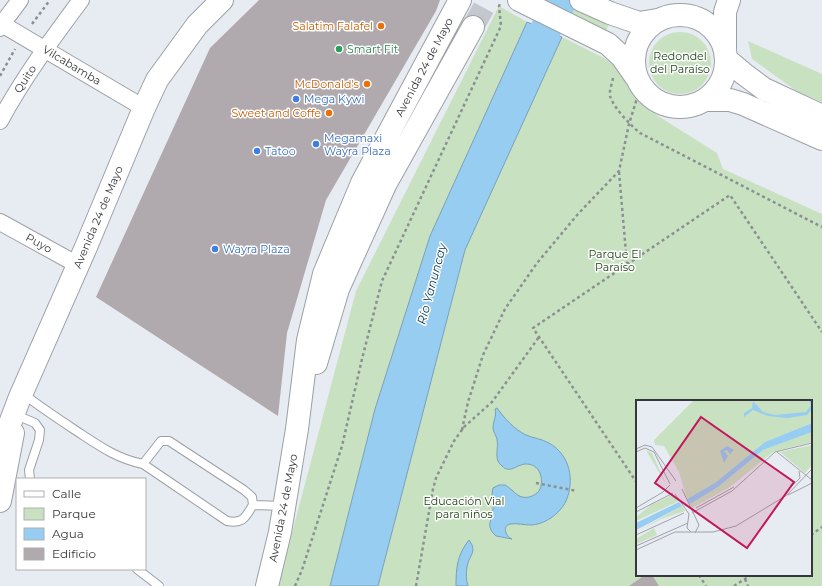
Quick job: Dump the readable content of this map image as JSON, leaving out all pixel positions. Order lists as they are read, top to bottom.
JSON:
{
  "streets": {
    "main road": ["Avenida 24 de Mayo"],
    "street": ["Vilcabamba", "Quito", "Puyo"]
  },
  "crossings": [
    ["Vilcabamba", "Avenida 24 de Mayo"],
    ["Vilcabamba", "Quito"],
    ["Avenida 24 de Mayo", "Puyo"]
  ],
  "water": ["Río Yanuncay"],
  "parks": ["Redondel del Paraíso", "Parque El Paraíso", "Educación Vial para niños"],
  "places": [
    "Salatim Falafel",
    "Smart Fit",
    "McDonald's",
    "Mega Kywi",
    "Sweet and Coffe",
    "Megamaxi Wayra Plaza",
    "Tatoo",
    "Wayra Plaza"
  ],
  "legend": [
    "Calle",
    "Parque",
    "Agua",
    "Edificio"
  ]
}
